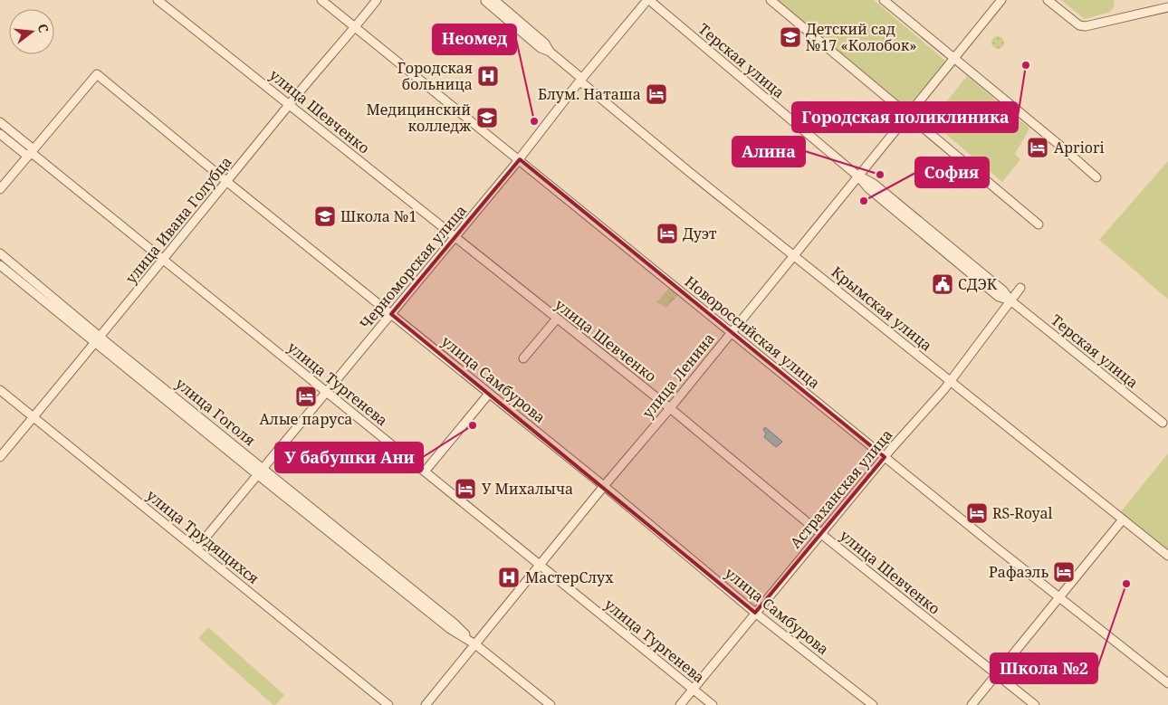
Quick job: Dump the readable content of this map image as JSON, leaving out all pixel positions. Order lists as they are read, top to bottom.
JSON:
{
  "streets": {
    "street": [
      "Терская улица",
      "улица Шевченко",
      "улица Ивана Голубца",
      "Черноморская улица",
      "Крымская улица",
      "Новороссийская улица",
      "улица Ленина",
      "улица Самбурова",
      "улица Тургенева",
      "улица Гоголя",
      "Астраханская улица",
      "улица Трудящихся"
    ]
  },
  "crossings": [
    ["Терская улица", "Черноморская улица"],
    ["Терская улица", "улица Ленина"],
    ["Терская улица", "Астраханская улица"],
    ["улица Шевченко", "улица Ивана Голубца"],
    ["улица Шевченко", "Черноморская улица"],
    ["улица Шевченко", "улица Ленина"],
    ["улица Шевченко", "Астраханская улица"],
    ["улица Ивана Голубца", "Новороссийская улица"],
    ["улица Ивана Голубца", "улица Самбурова"],
    ["улица Ивана Голубца", "улица Тургенева"],
    ["улица Ивана Голубца", "улица Гоголя"],
    ["улица Ивана Голубца", "улица Трудящихся"],
    ["Черноморская улица", "Крымская улица"],
    ["Черноморская улица", "Новороссийская улица"],
    ["Черноморская улица", "улица Самбурова"],
    ["Черноморская улица", "улица Тургенева"],
    ["Черноморская улица", "улица Гоголя"],
    ["Черноморская улица", "улица Трудящихся"],
    ["Крымская улица", "улица Ленина"],
    ["Крымская улица", "Астраханская улица"],
    ["Новороссийская улица", "улица Ленина"],
    ["Новороссийская улица", "Астраханская улица"],
    ["улица Ленина", "улица Самбурова"],
    ["улица Ленина", "улица Тургенева"],
    ["улица Ленина", "улица Гоголя"],
    ["улица Самбурова", "улица Тургенева"],
    ["улица Самбурова", "Астраханская улица"],
    ["улица Тургенева", "Астраханская улица"]
  ],
  "places": {
    "school or university": ["Детский сад №17 «Колобок»", "Медицинский колледж", "Школа №1"],
    "other": [
      "Городская поликлиника",
      "Неомед",
      "Алина",
      "София",
      "У бабушки Ани",
      "Школа №2"
    ],
    "hospital": ["Городская больница", "МастерСлух"],
    "hotel": [
      "Блум. Наташа",
      "Apriori",
      "Дуэт",
      "Алые паруса",
      "У Михалыча",
      "RS-Royal",
      "Рафаэль"
    ],
    "public building": ["СДЭК"]
  },
  "north": "right"
}
